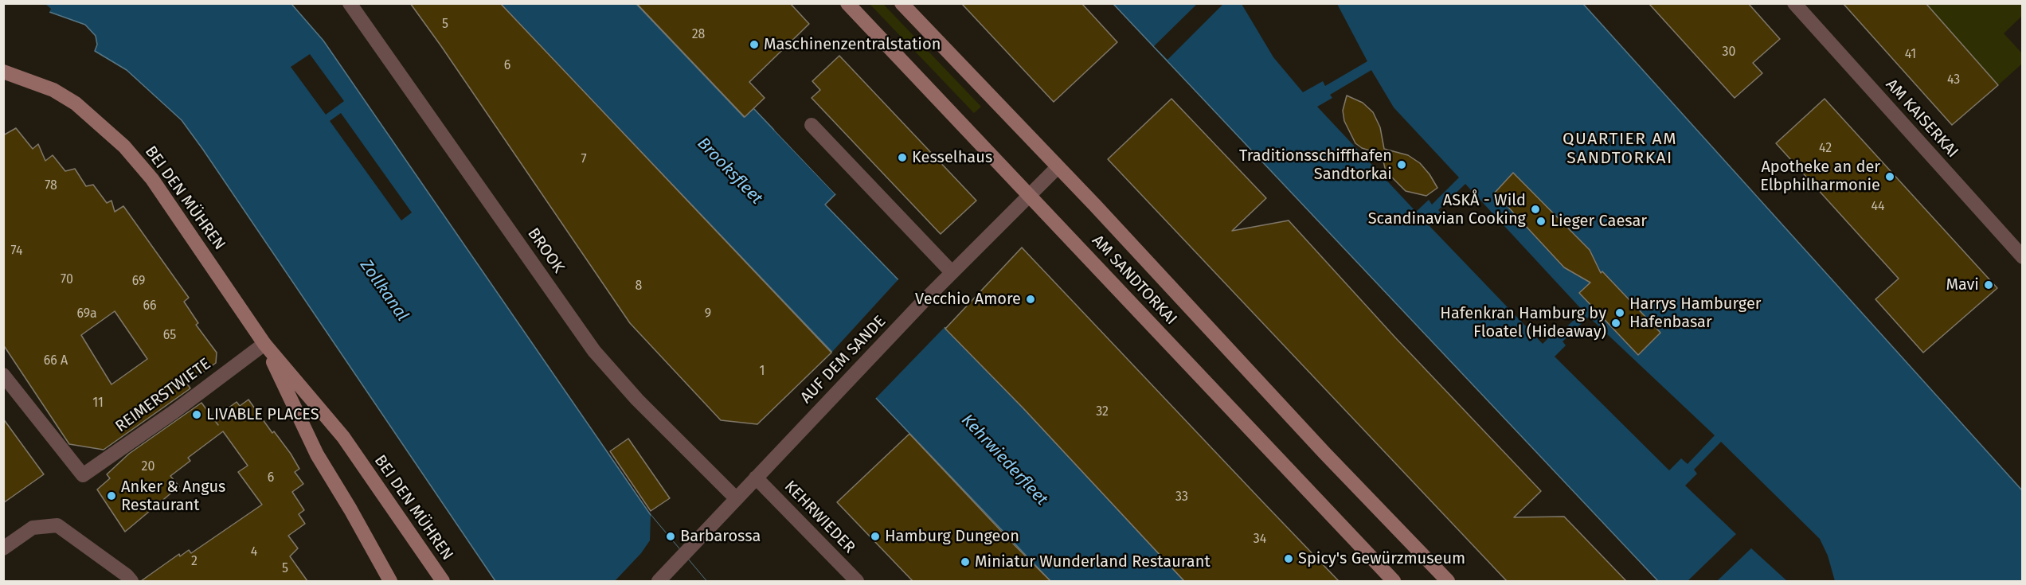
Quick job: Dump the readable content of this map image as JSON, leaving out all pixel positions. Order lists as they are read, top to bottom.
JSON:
{
  "streets": {
    "main road": ["BEI DEN MÜHREN", "AM SANDTORKAI"],
    "street": [
      "AM KAISERKAI",
      "BROOK",
      "AUF DEM SANDE",
      "REIMERSTWIETE",
      "KEHRWIEDER"
    ]
  },
  "crossings": [
    ["BEI DEN MÜHREN", "REIMERSTWIETE"],
    ["BROOK", "AUF DEM SANDE"],
    ["AM SANDTORKAI", "AUF DEM SANDE"],
    ["AUF DEM SANDE", "KEHRWIEDER"]
  ],
  "districts": ["QUARTIER AM SANDTORKAI"],
  "water": ["Brooksfleet", "Zollkanal", "Kehrwiederfleet"],
  "places": [
    "Maschinenzentralstation",
    "Kesselhaus",
    "Traditionsschiffhafen Sandtorkai",
    "Apotheke an der Elbphilharmonie",
    "ASKÅ - Wild Scandinavian Cooking",
    "Lieger Caesar",
    "Mavi",
    "Vecchio Amore",
    "Harrys Hamburger Hafenbasar",
    "Hafenkran Hamburg by Floatel (Hideaway)",
    "LIVABLE PLACES",
    "Anker & Angus Restaurant",
    "Barbarossa",
    "Hamburg Dungeon",
    "Spicy's Gewürzmuseum",
    "Miniatur Wunderland Restaurant"
  ],
  "house_numbers": [
    "5",
    "28",
    "30",
    "41",
    "6",
    "43",
    "42",
    "7",
    "78",
    "44",
    "74",
    "70",
    "69",
    "8",
    "66",
    "69a",
    "9",
    "65",
    "66 A",
    "1",
    "11",
    "32",
    "20",
    "6",
    "33",
    "34",
    "4",
    "2",
    "5"
  ]
}
